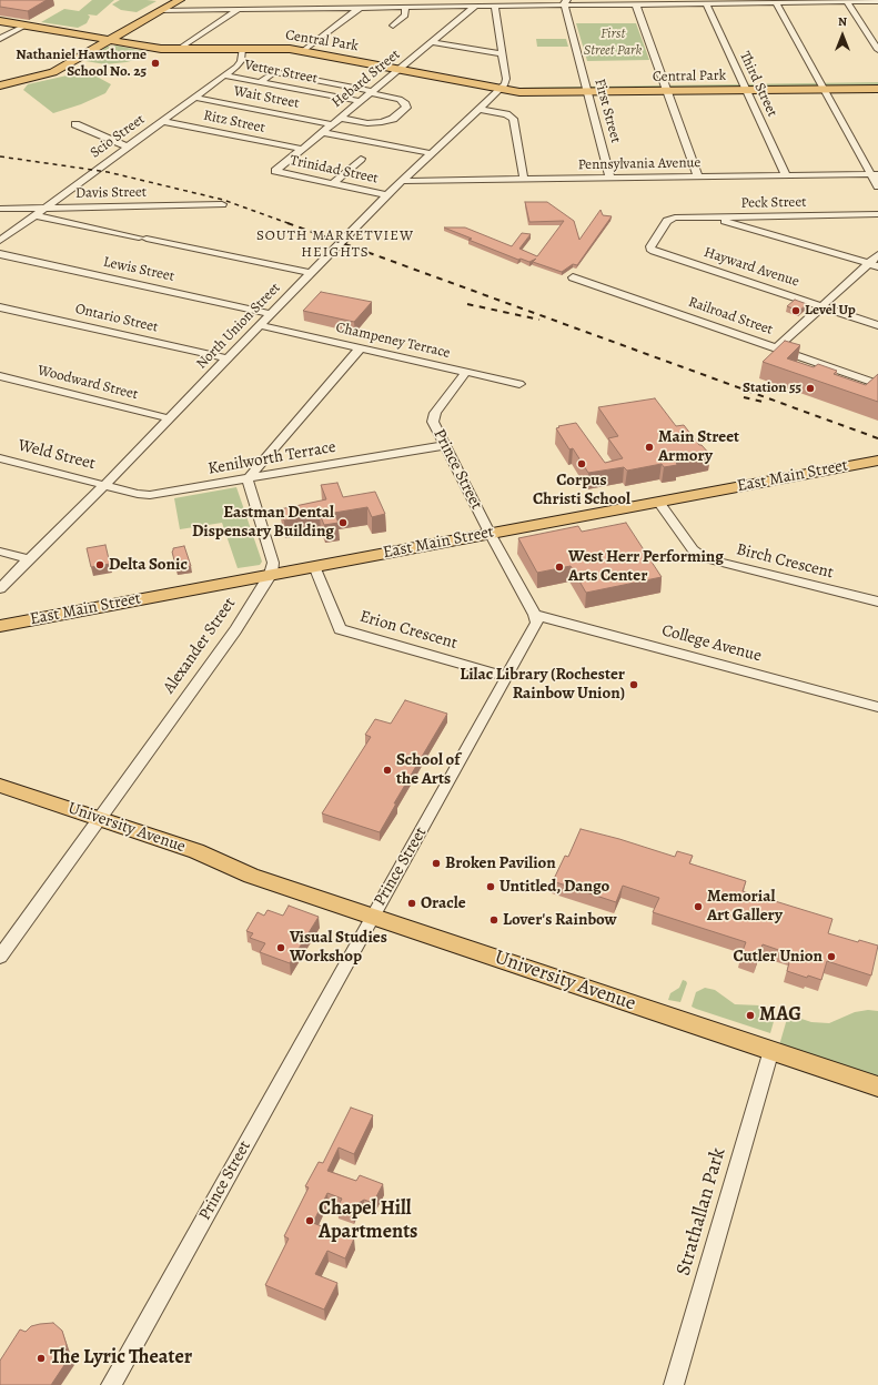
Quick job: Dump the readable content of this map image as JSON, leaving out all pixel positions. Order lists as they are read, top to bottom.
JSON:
{
  "streets": {
    "main road": ["Central Park", "East Main Street", "University Avenue"],
    "street": [
      "Vetter Street",
      "Hebard Street",
      "Third Street",
      "Wait Street",
      "First Street",
      "Ritz Street",
      "Scio Street",
      "Pennsylvania Avenue",
      "Trinidad Street",
      "Davis Street",
      "Peck Street",
      "Hayward Avenue",
      "Lewis Street",
      "Railroad Street",
      "Ontario Street",
      "North Union Street",
      "Champeney Terrace",
      "Woodward Street",
      "Weld Street",
      "Kenilworth Terrace",
      "Prince Street",
      "Birch Crescent",
      "Erion Crescent",
      "College Avenue",
      "Alexander Street",
      "Strathallan Park"
    ]
  },
  "crossings": [
    ["Central Park", "Hebard Street"],
    ["Central Park", "Third Street"],
    ["Central Park", "First Street"],
    ["Central Park", "Scio Street"],
    ["Central Park", "North Union Street"],
    ["Vetter Street", "Hebard Street"],
    ["Vetter Street", "Scio Street"],
    ["Hebard Street", "Wait Street"],
    ["Hebard Street", "Ritz Street"],
    ["Hebard Street", "Trinidad Street"],
    ["Third Street", "Pennsylvania Avenue"],
    ["Wait Street", "Scio Street"],
    ["First Street", "Pennsylvania Avenue"],
    ["Ritz Street", "Scio Street"],
    ["Scio Street", "Davis Street"],
    ["Pennsylvania Avenue", "North Union Street"],
    ["Trinidad Street", "North Union Street"],
    ["Peck Street", "Hayward Avenue"],
    ["Lewis Street", "North Union Street"],
    ["Ontario Street", "North Union Street"],
    ["North Union Street", "Champeney Terrace"],
    ["North Union Street", "Woodward Street"],
    ["North Union Street", "Weld Street"],
    ["North Union Street", "Kenilworth Terrace"],
    ["Champeney Terrace", "Prince Street"],
    ["Weld Street", "Kenilworth Terrace"],
    ["Kenilworth Terrace", "Prince Street"],
    ["Prince Street", "East Main Street"],
    ["Prince Street", "Erion Crescent"],
    ["Prince Street", "College Avenue"],
    ["Prince Street", "University Avenue"],
    ["East Main Street", "Birch Crescent"],
    ["East Main Street", "Erion Crescent"],
    ["East Main Street", "Alexander Street"],
    ["Alexander Street", "University Avenue"],
    ["University Avenue", "Strathallan Park"]
  ],
  "districts": ["SOUTH MARKETVIEW HEIGHTS"],
  "parks": ["First Street Park"],
  "places": [
    "Nathaniel Hawthorne School No. 25",
    "Level Up",
    "Station 55",
    "Main Street Armory",
    "Corpus Christi School",
    "Eastman Dental Dispensary Building",
    "Delta Sonic",
    "West Herr Performing Arts Center",
    "Lilac Library (Rochester Rainbow Union)",
    "School of the Arts",
    "Broken Pavilion",
    "Untitled, Dango",
    "Oracle",
    "Memorial Art Gallery",
    "Lover's Rainbow",
    "Visual Studies Workshop",
    "Cutler Union",
    "MAG",
    "Chapel Hill Apartments",
    "The Lyric Theater"
  ],
  "north": "top"
}
